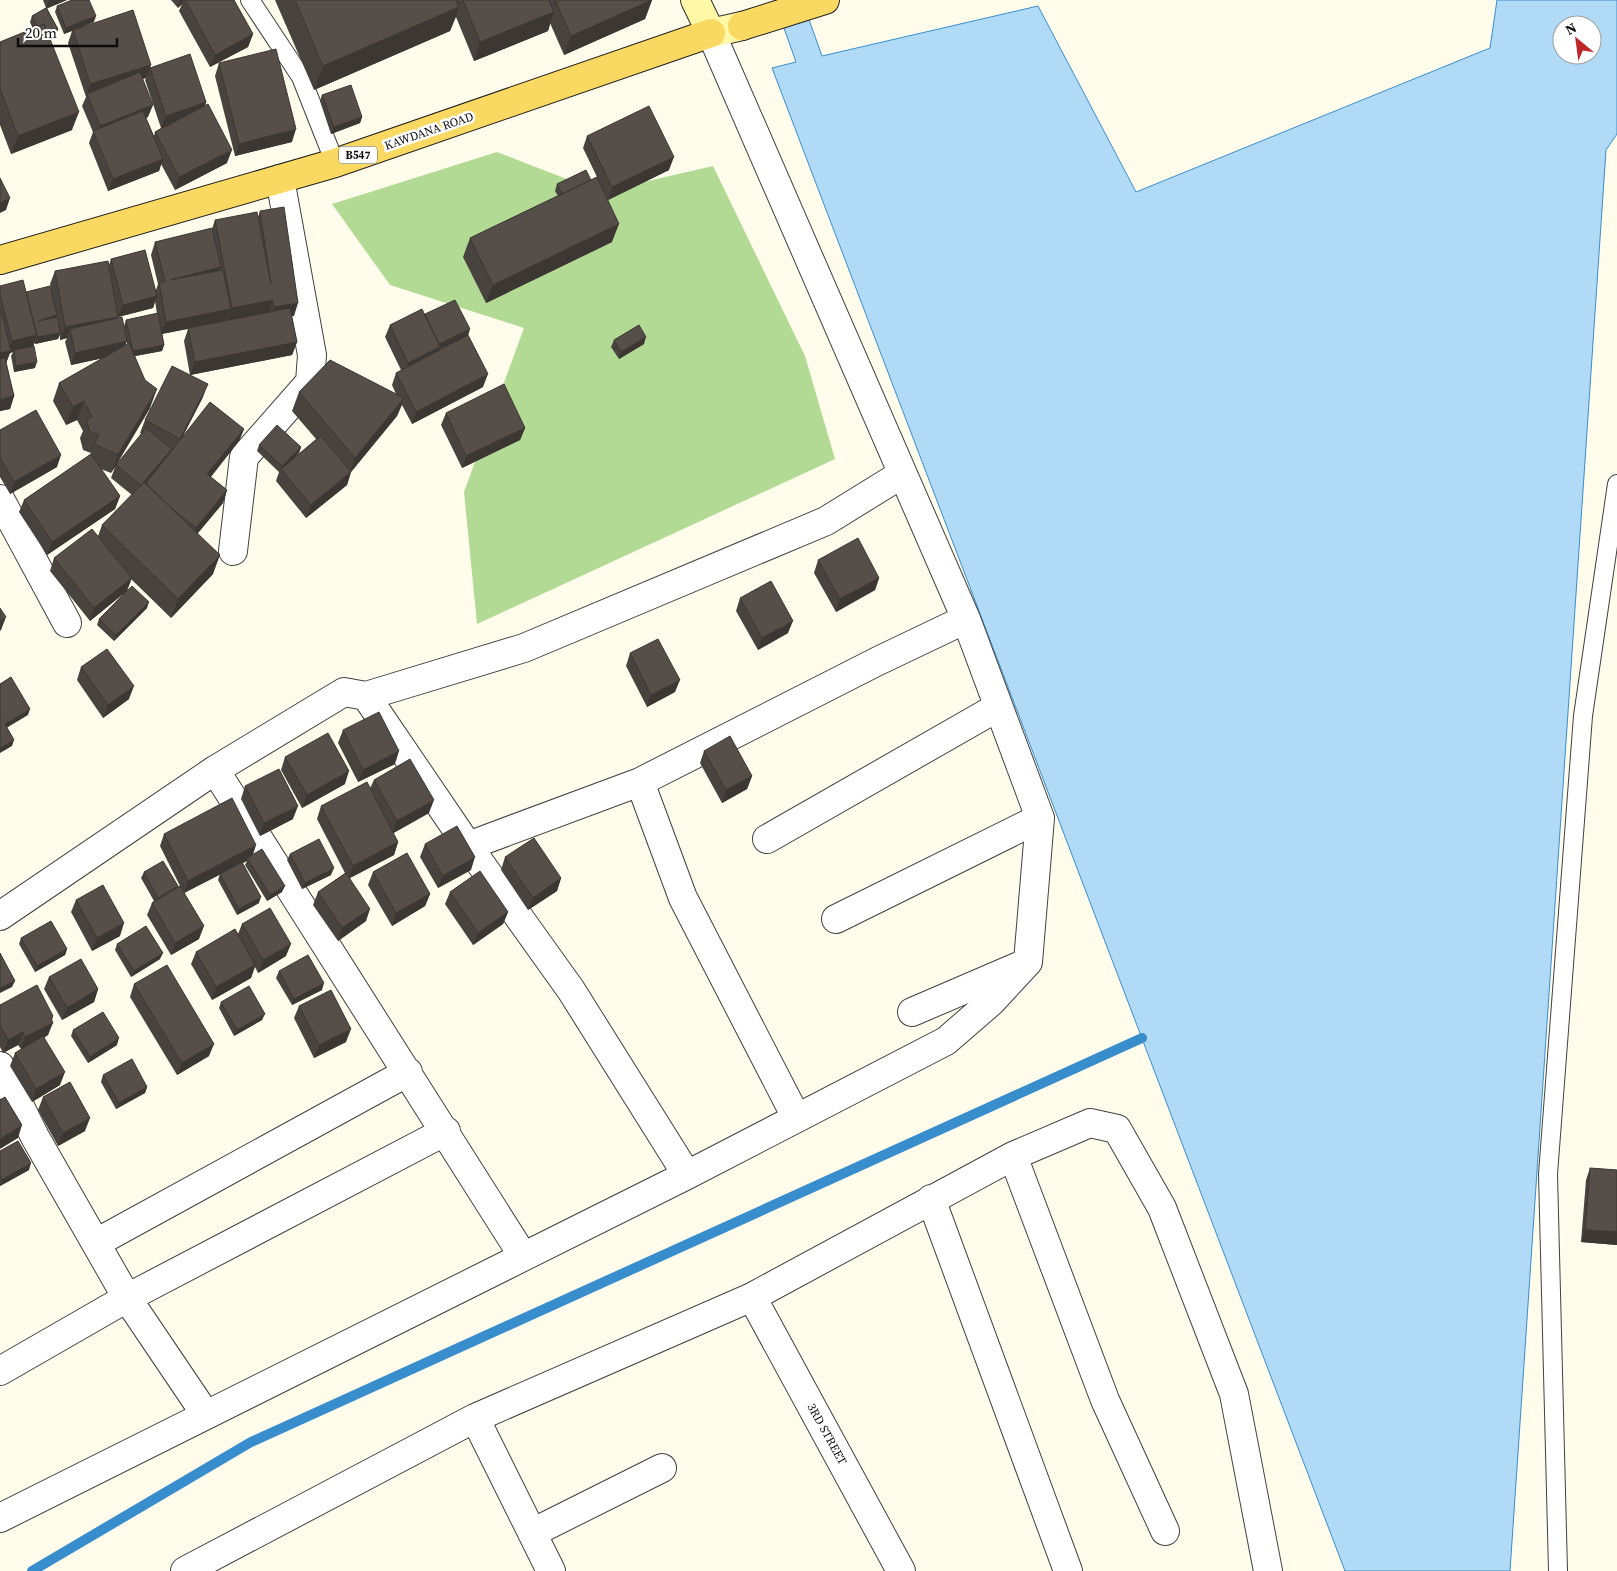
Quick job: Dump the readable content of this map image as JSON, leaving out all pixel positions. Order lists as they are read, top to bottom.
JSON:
{
  "streets": {
    "main road": ["KAWDANA ROAD", "B547"],
    "street": ["3RD STREET"]
  },
  "scale_bar": "20 m",
  "north": "top left"
}
